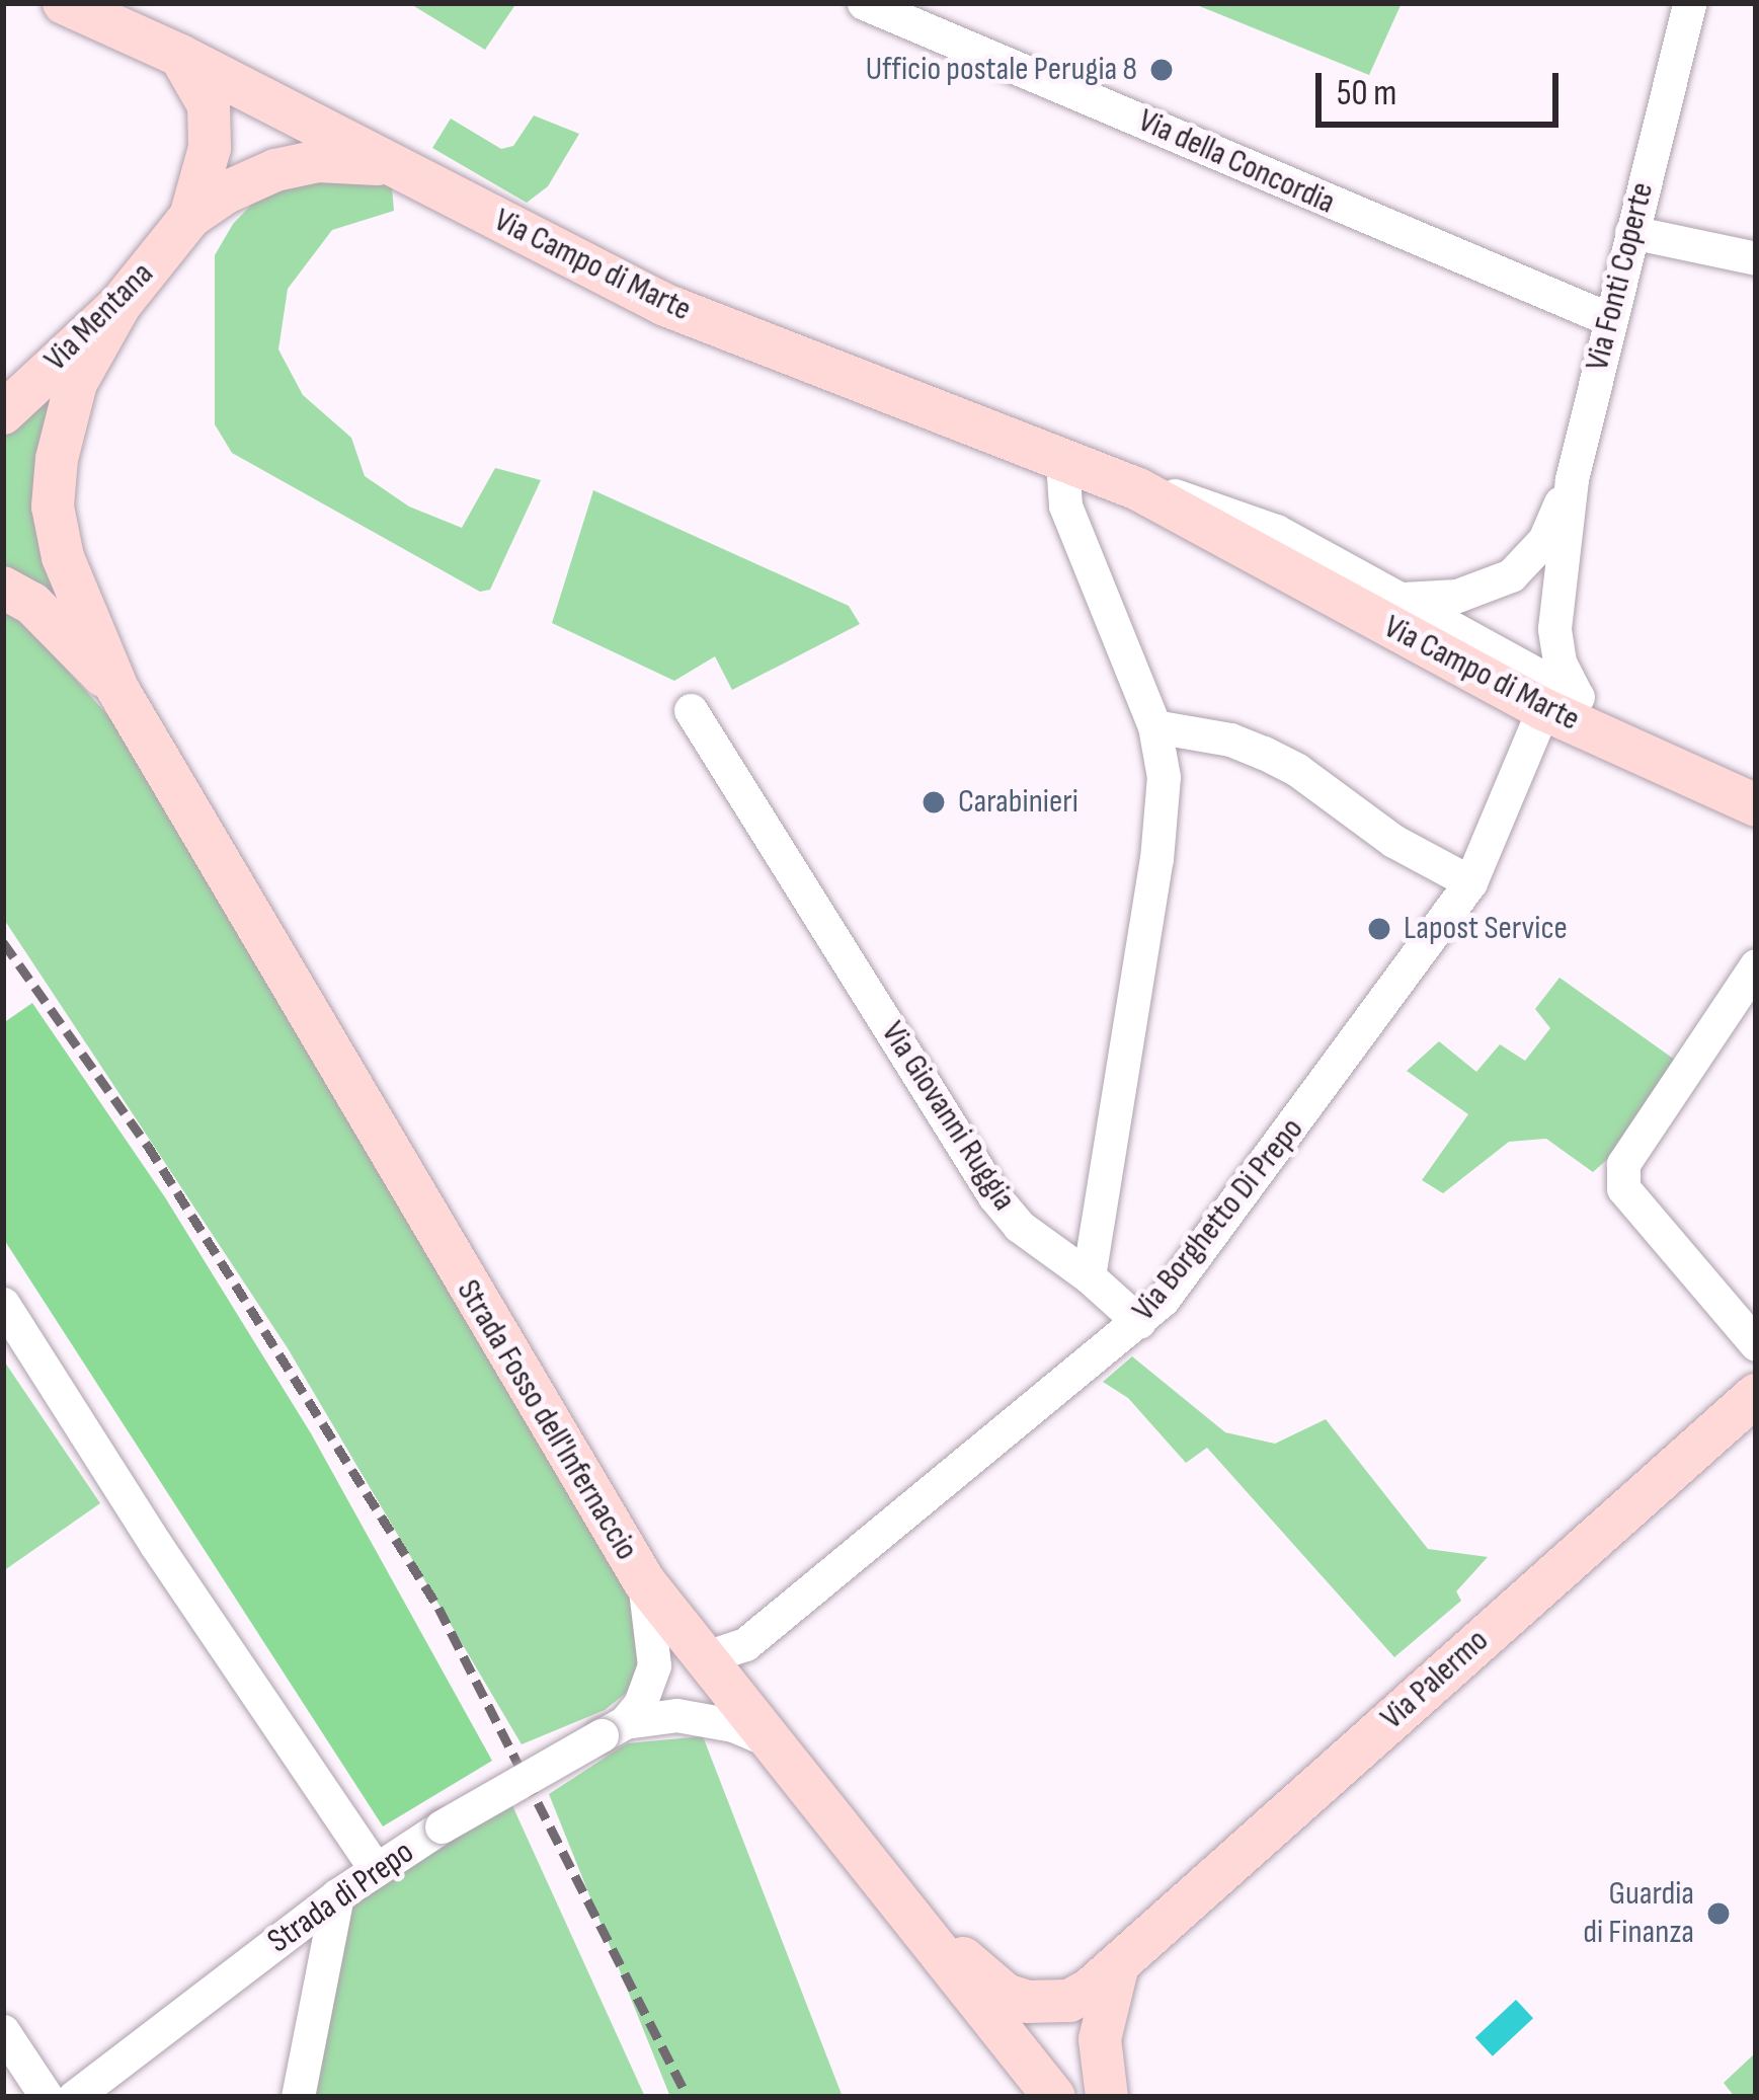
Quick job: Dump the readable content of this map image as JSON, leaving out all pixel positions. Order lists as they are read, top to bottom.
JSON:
{
  "streets": {
    "main road": [
      "Via Campo di Marte",
      "Via Mentana",
      "Strada Fosso dell'Infernaccio",
      "Via Palermo"
    ],
    "street": [
      "Via della Concordia",
      "Via Fonti Coperte",
      "Via Giovanni Ruggia",
      "Via Borghetto Di Prepo",
      "Strada di Prepo"
    ]
  },
  "crossings": [
    ["Via della Concordia", "Via Fonti Coperte"],
    ["Via Campo di Marte", "Via Fonti Coperte"],
    ["Via Campo di Marte", "Via Mentana"],
    ["Via Campo di Marte", "Via Borghetto Di Prepo"],
    ["Via Fonti Coperte", "Via Borghetto Di Prepo"],
    ["Via Giovanni Ruggia", "Via Borghetto Di Prepo"],
    ["Via Borghetto Di Prepo", "Strada Fosso dell'Infernaccio"],
    ["Strada Fosso dell'Infernaccio", "Via Palermo"],
    ["Strada Fosso dell'Infernaccio", "Strada di Prepo"]
  ],
  "places": [
    "Ufficio postale Perugia 8",
    "Carabinieri",
    "Lapost Service",
    "Guardia di Finanza"
  ],
  "scale_bar": "50 m"
}
